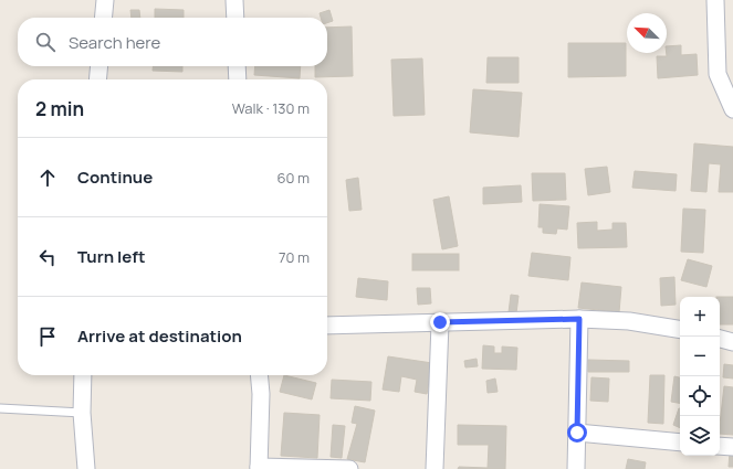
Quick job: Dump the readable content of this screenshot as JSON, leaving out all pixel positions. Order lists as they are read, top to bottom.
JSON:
{
  "north": "top left",
  "page": {
    "search": "Search here",
    "heading": ["2 min", "Walk · 130 m"],
    "list": [
      ["Continue", "60 m"],
      ["Turn left", "70 m"],
      "Arrive at destination"
    ],
    "map_buttons": ["+", "−"]
  }
}
